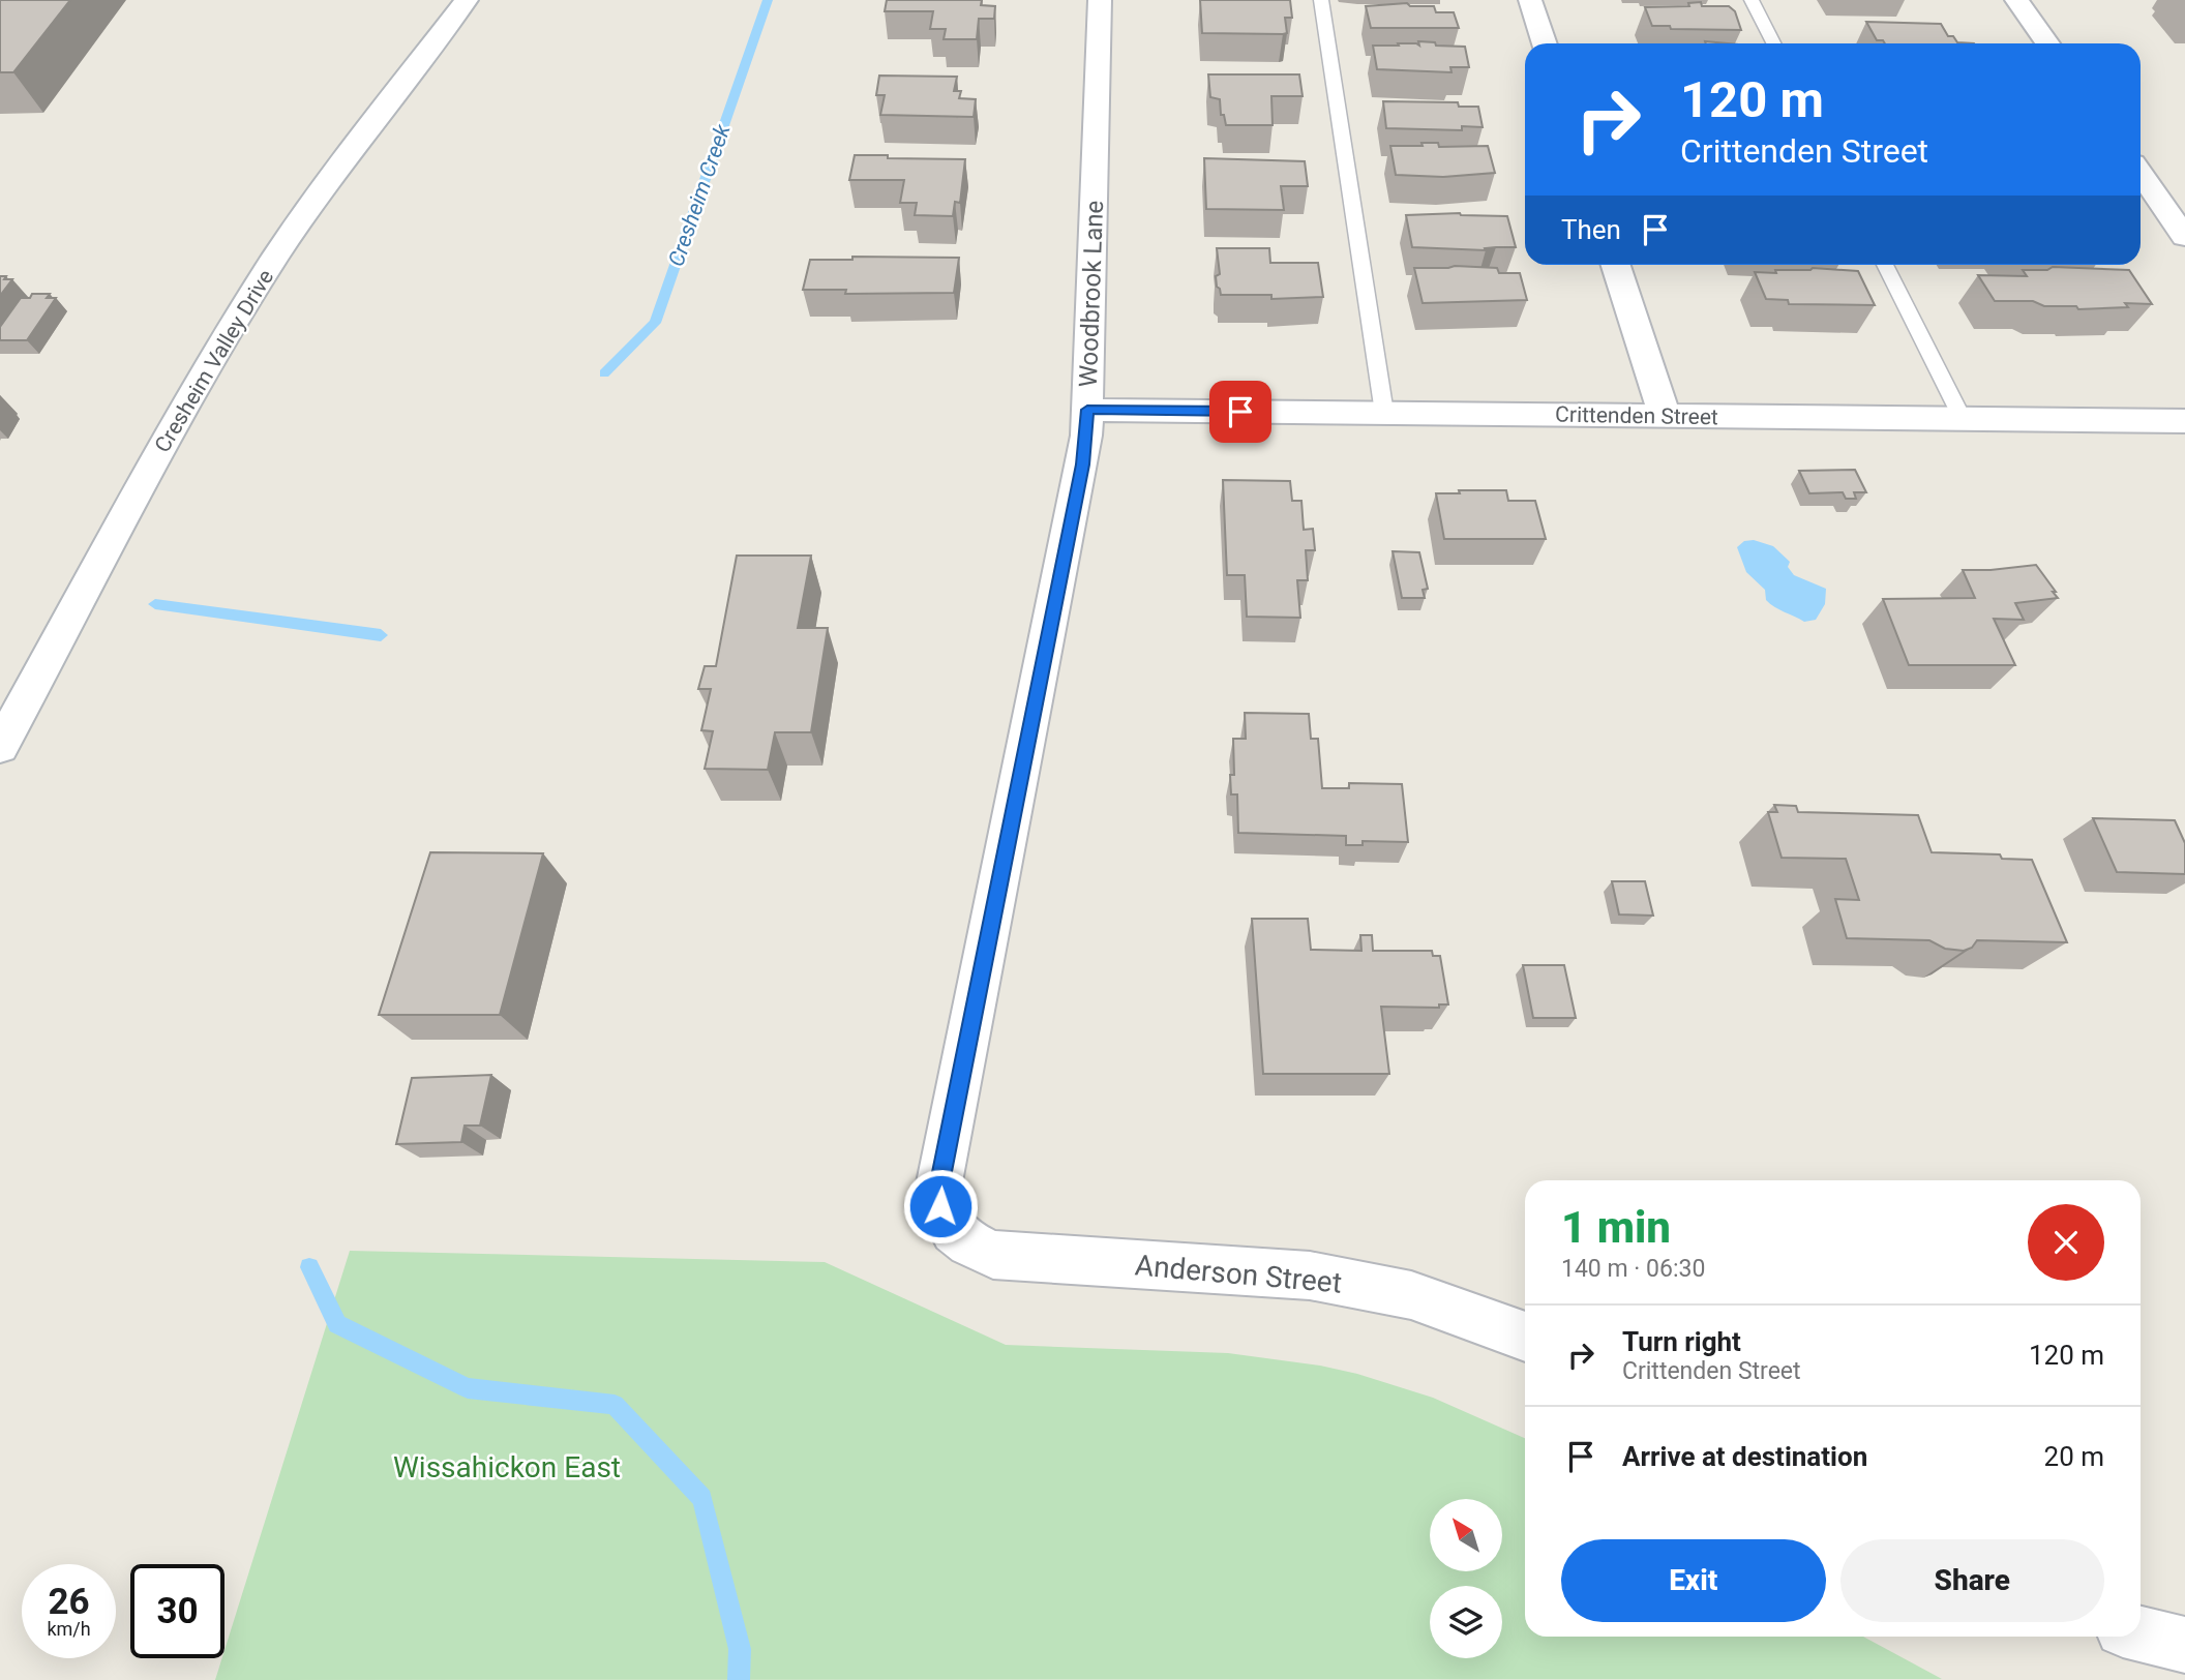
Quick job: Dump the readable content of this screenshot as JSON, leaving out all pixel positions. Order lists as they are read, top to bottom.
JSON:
{
  "streets": {
    "street": [
      "Woodbrook Lane",
      "Cresheim Valley Drive",
      "Crittenden Street",
      "Anderson Street"
    ]
  },
  "crossings": [
    ["Woodbrook Lane", "Crittenden Street"],
    ["Woodbrook Lane", "Anderson Street"]
  ],
  "water": ["Cresheim Creek"],
  "parks": ["Wissahickon East"],
  "north": "top left",
  "page": {
    "turn": ["120 m", "Crittenden Street"],
    "then": "Then",
    "heading": ["1 min", "140 m · 06:30"],
    "list": [
      {
        "name": "Turn right",
        "note": "Crittenden Street",
        "value": "120 m"
      },
      {
        "name": "Arrive at destination",
        "value": "20 m"
      }
    ],
    "buttons": ["Exit", "Share"],
    "speed": "26 km/h",
    "limit": "30"
  }
}
